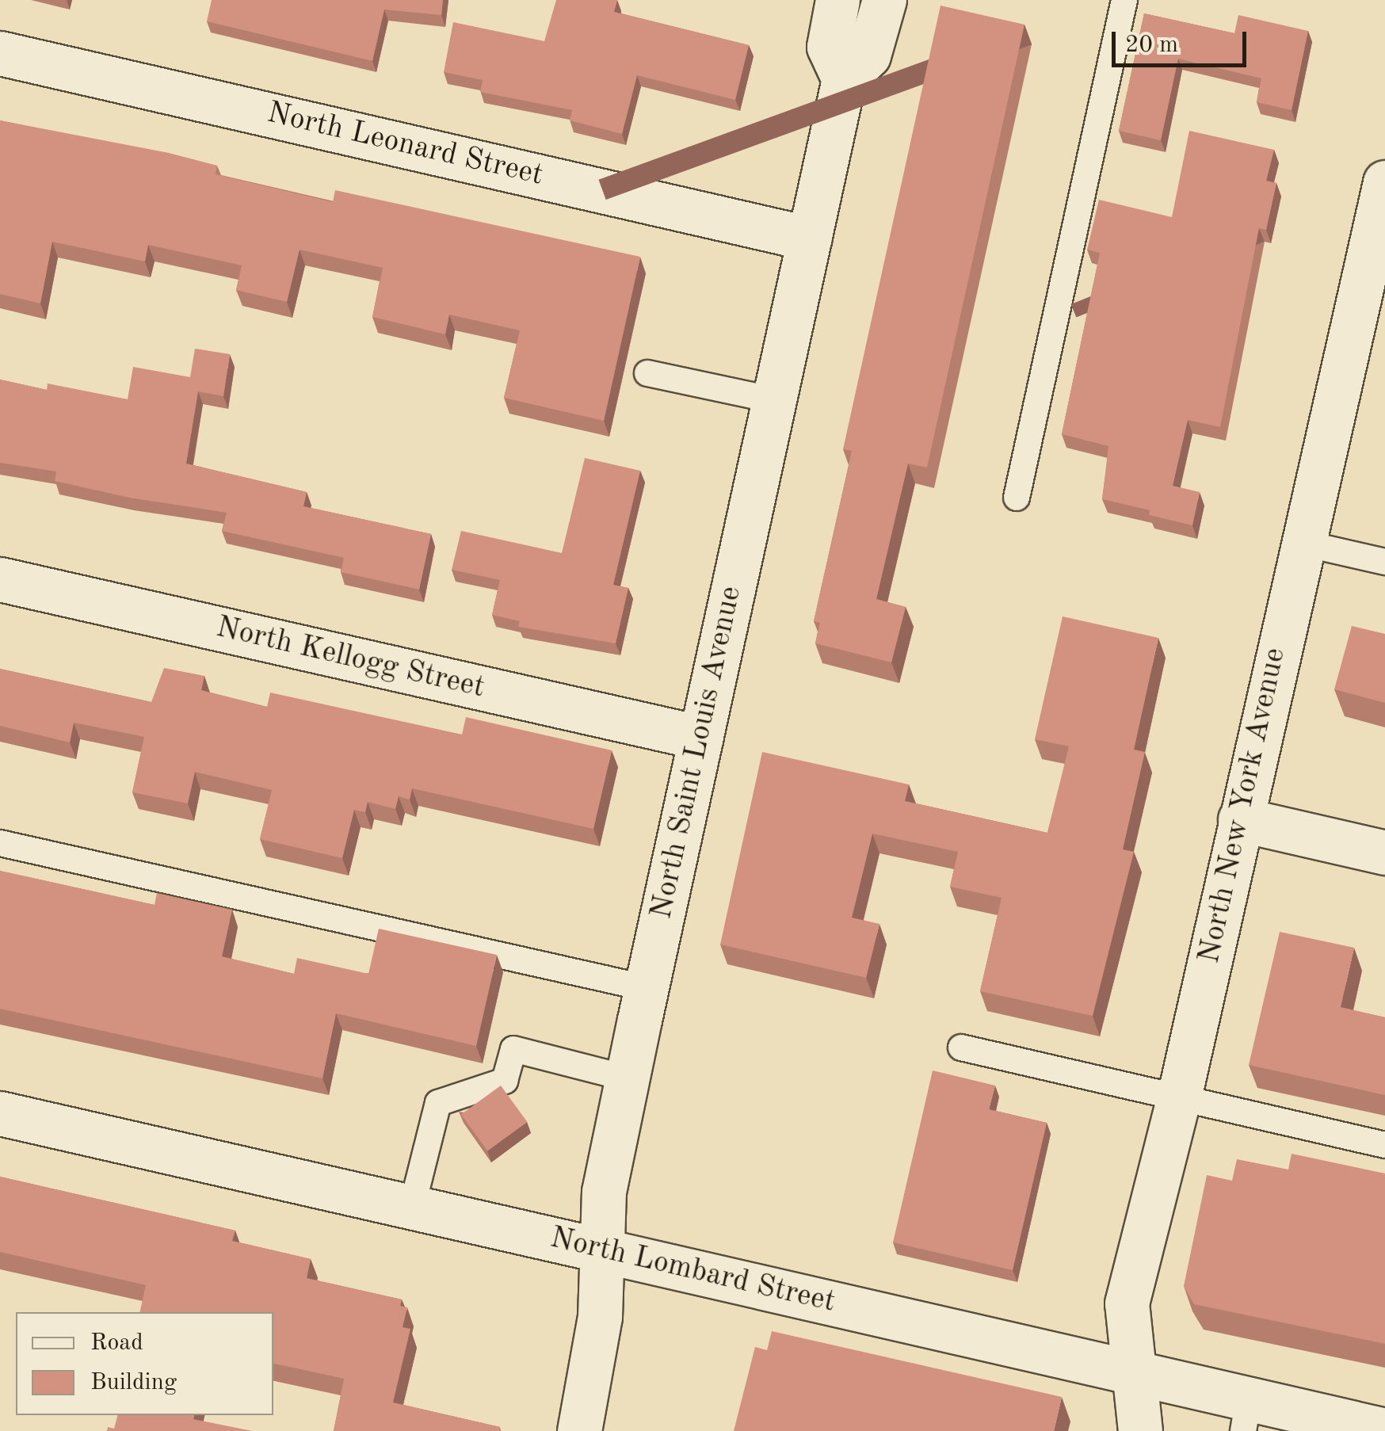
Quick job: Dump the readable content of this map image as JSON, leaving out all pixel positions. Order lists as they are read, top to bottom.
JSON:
{
  "streets": {
    "street": [
      "North Leonard Street",
      "North Kellogg Street",
      "North Saint Louis Avenue",
      "North New York Avenue",
      "North Lombard Street"
    ]
  },
  "crossings": [
    ["North Leonard Street", "North Saint Louis Avenue"],
    ["North Kellogg Street", "North Saint Louis Avenue"],
    ["North Saint Louis Avenue", "North Lombard Street"],
    ["North New York Avenue", "North Lombard Street"]
  ],
  "legend": ["Road", "Building"],
  "scale_bar": "20 m"
}
